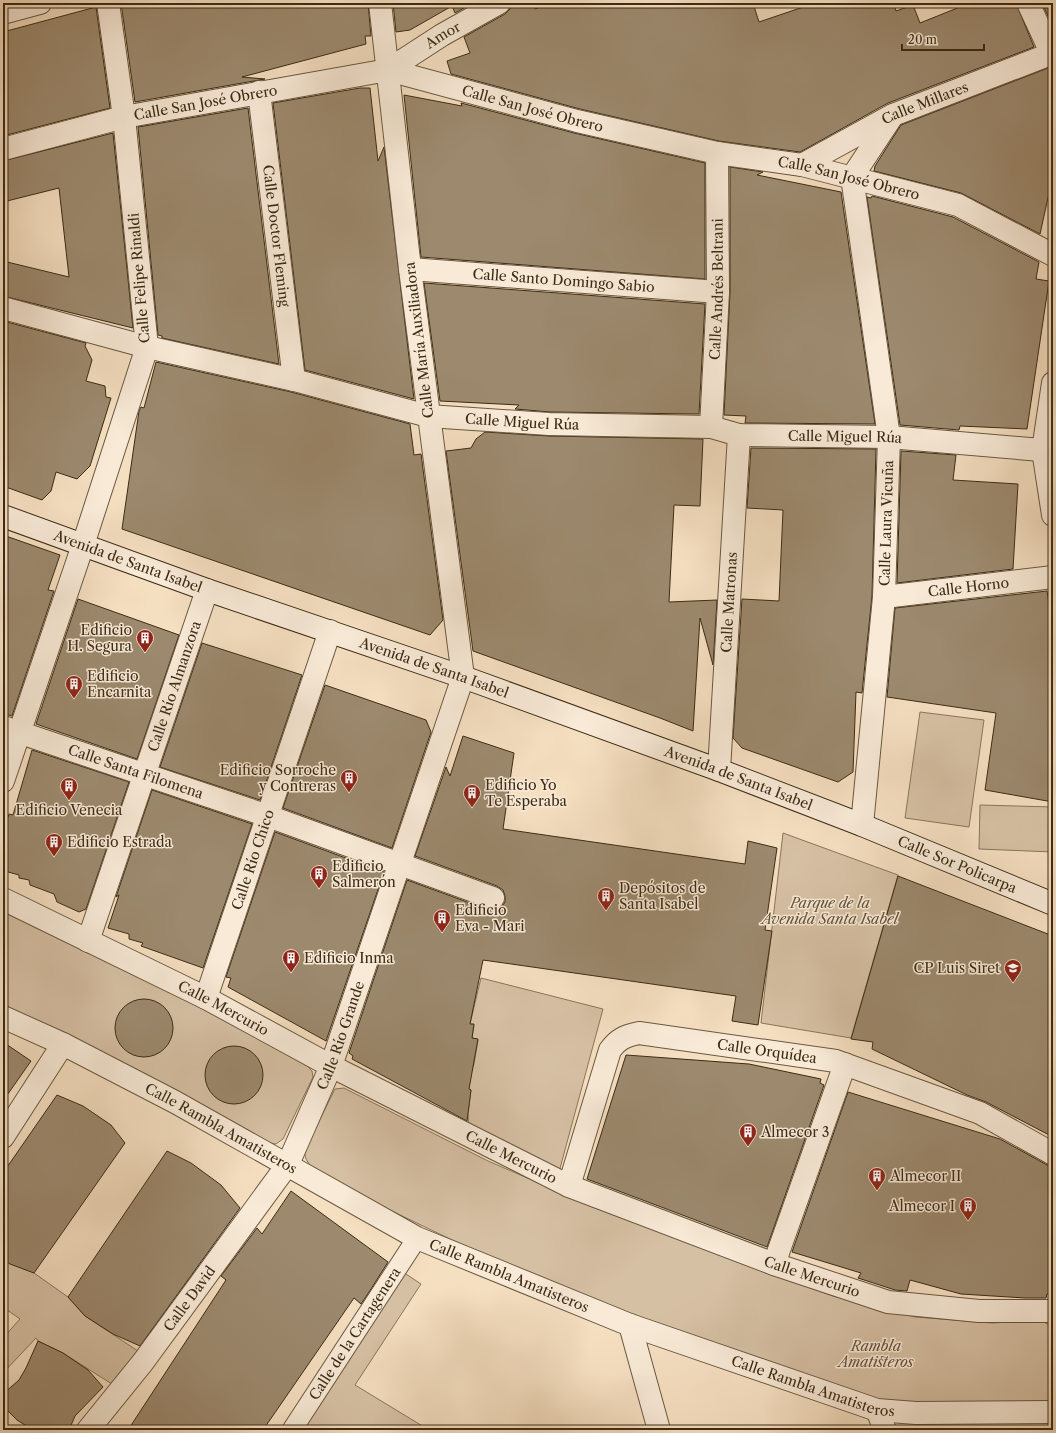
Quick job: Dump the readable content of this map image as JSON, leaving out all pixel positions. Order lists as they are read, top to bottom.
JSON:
{
  "streets": {
    "street": [
      "Amor",
      "Calle San José Obrero",
      "Calle Millares",
      "Calle Doctor Fleming",
      "Calle Felipe Rinaldi",
      "Calle Santo Domingo Sabio",
      "Calle Andrés Beltrani",
      "Calle María Auxiliadora",
      "Calle Miguel Rúa",
      "Calle Laura Vicuña",
      "Avenida de Santa Isabel",
      "Calle Horno",
      "Calle Matronas",
      "Calle Río Almanzora",
      "Calle Santa Filomena",
      "Calle Río Chico",
      "Calle Sor Policarpa",
      "Calle Mercurio",
      "Calle Río Grande",
      "Calle Orquídea",
      "Calle Rambla Amatisteros",
      "Calle David",
      "Calle de la Cartagenera"
    ]
  },
  "crossings": [
    ["Amor", "Calle San José Obrero"],
    ["Amor", "Calle María Auxiliadora"],
    ["Calle San José Obrero", "Calle Millares"],
    ["Calle San José Obrero", "Calle Doctor Fleming"],
    ["Calle San José Obrero", "Calle Felipe Rinaldi"],
    ["Calle San José Obrero", "Calle Andrés Beltrani"],
    ["Calle San José Obrero", "Calle María Auxiliadora"],
    ["Calle San José Obrero", "Calle Laura Vicuña"],
    ["Calle Doctor Fleming", "Calle Miguel Rúa"],
    ["Calle Felipe Rinaldi", "Calle Miguel Rúa"],
    ["Calle Felipe Rinaldi", "Avenida de Santa Isabel"],
    ["Calle Felipe Rinaldi", "Calle Santa Filomena"],
    ["Calle Santo Domingo Sabio", "Calle Andrés Beltrani"],
    ["Calle Santo Domingo Sabio", "Calle María Auxiliadora"],
    ["Calle Andrés Beltrani", "Calle Miguel Rúa"],
    ["Calle María Auxiliadora", "Calle Miguel Rúa"],
    ["Calle María Auxiliadora", "Avenida de Santa Isabel"],
    ["Calle María Auxiliadora", "Calle Río Grande"],
    ["Calle Miguel Rúa", "Calle Laura Vicuña"],
    ["Calle Miguel Rúa", "Calle Matronas"],
    ["Calle Laura Vicuña", "Avenida de Santa Isabel"],
    ["Calle Laura Vicuña", "Calle Horno"],
    ["Calle Laura Vicuña", "Calle Sor Policarpa"],
    ["Avenida de Santa Isabel", "Calle Matronas"],
    ["Avenida de Santa Isabel", "Calle Río Almanzora"],
    ["Avenida de Santa Isabel", "Calle Río Chico"],
    ["Avenida de Santa Isabel", "Calle Sor Policarpa"],
    ["Avenida de Santa Isabel", "Calle Río Grande"],
    ["Calle Río Almanzora", "Calle Santa Filomena"],
    ["Calle Río Almanzora", "Calle Mercurio"],
    ["Calle Santa Filomena", "Calle Río Chico"],
    ["Calle Santa Filomena", "Calle Río Grande"],
    ["Calle Río Chico", "Calle Mercurio"],
    ["Calle Mercurio", "Calle Río Grande"],
    ["Calle Mercurio", "Calle Orquídea"],
    ["Calle Río Grande", "Calle Rambla Amatisteros"],
    ["Calle Río Grande", "Calle David"],
    ["Calle Rambla Amatisteros", "Calle David"],
    ["Calle Rambla Amatisteros", "Calle de la Cartagenera"]
  ],
  "parks": ["Parque de la Avenida Santa Isabel", "Rambla Amatisteros"],
  "places": {
    "building": [
      "Edificio H. Segura",
      "Edificio Encarnita",
      "Edificio Sorroche y Contreras",
      "Edificio Venecia",
      "Edificio Yo Te Esperaba",
      "Edificio Estrada",
      "Edificio Salmerón",
      "Depósitos de Santa Isabel",
      "Edificio Eva - Mari",
      "Edificio Inma",
      "Almecor 3",
      "Almecor II",
      "Almecor I"
    ],
    "school or university": ["CP Luis Siret"]
  },
  "scale_bar": "20 m"
}
